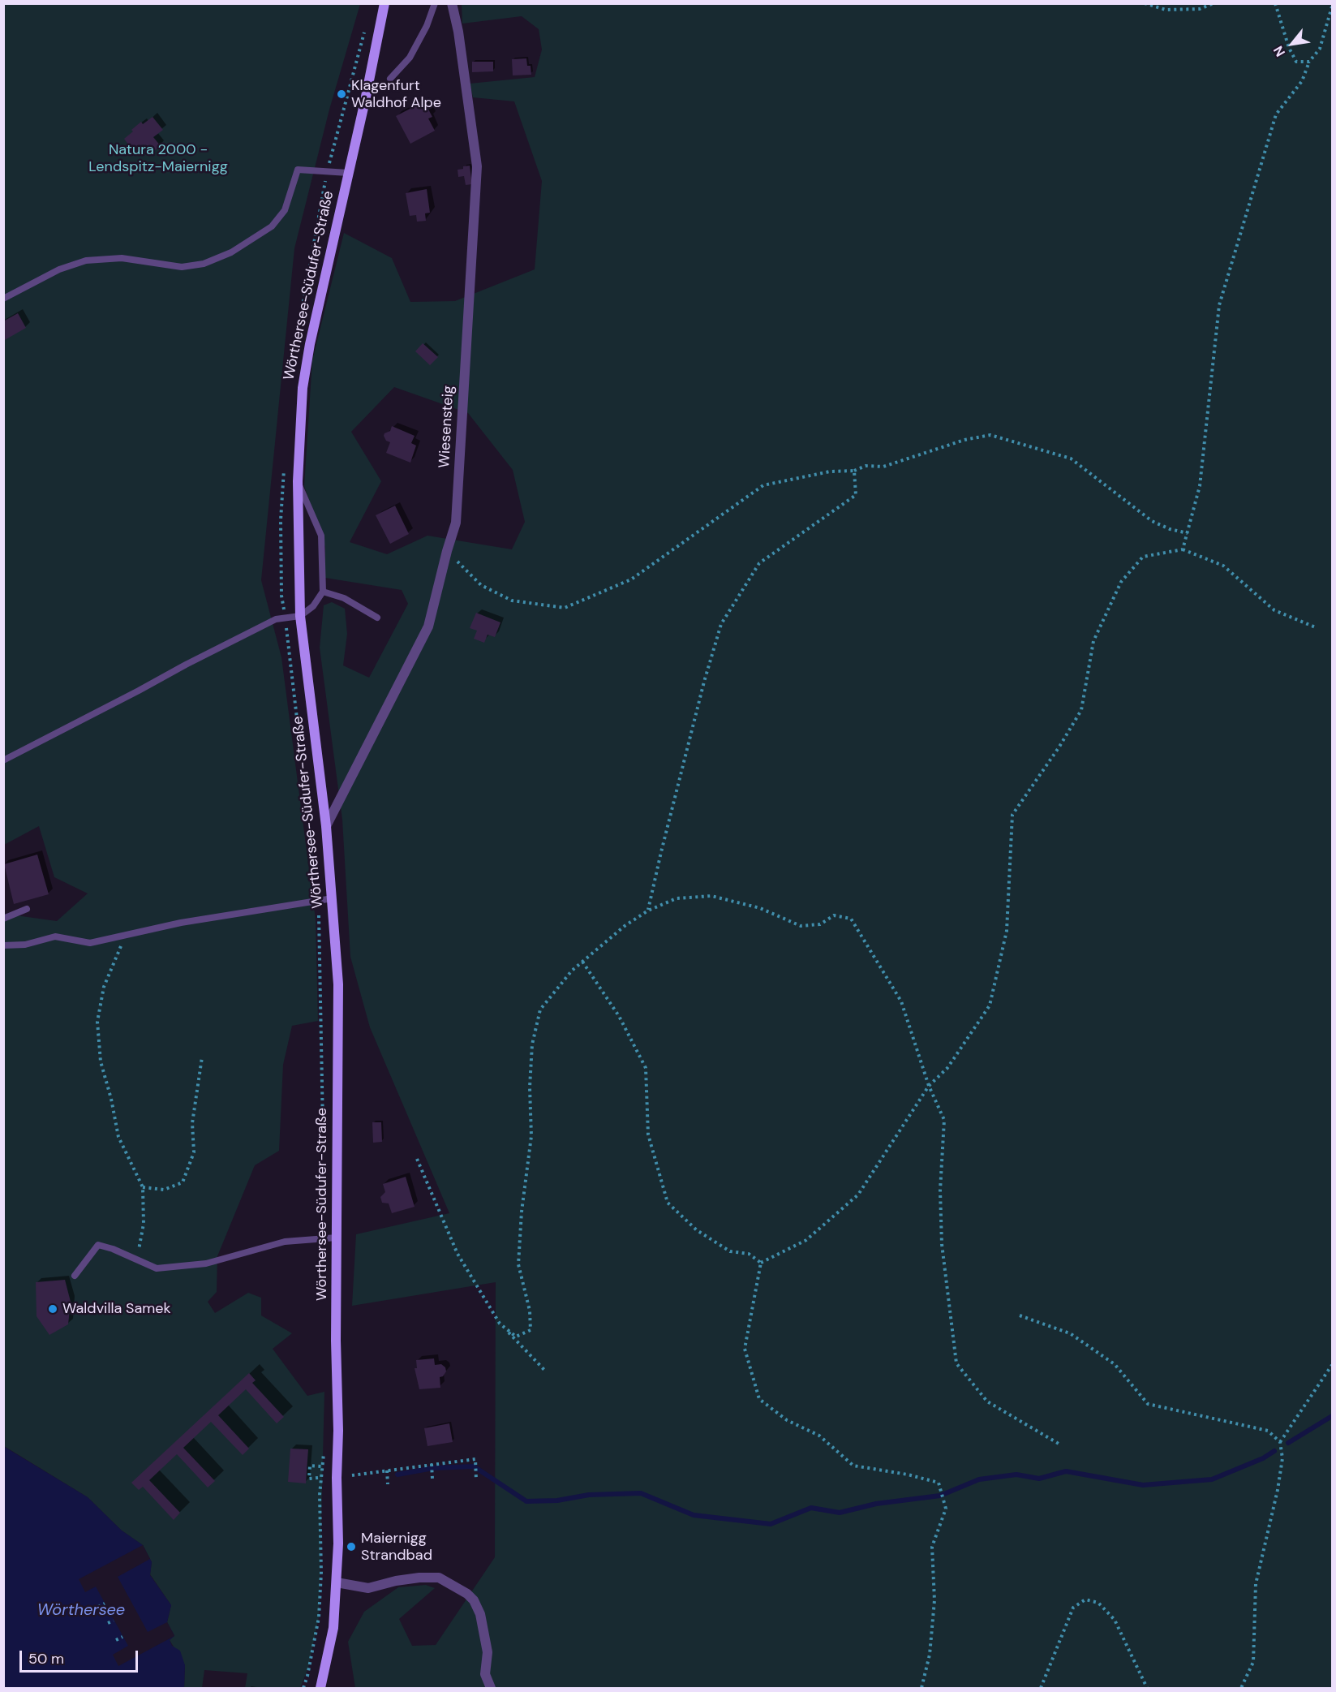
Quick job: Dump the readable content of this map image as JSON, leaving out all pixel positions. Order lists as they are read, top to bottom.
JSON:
{
  "streets": {
    "main road": ["Wörthersee-Südufer-Straße"],
    "street": ["Wiesensteig"]
  },
  "crossings": [
    ["Wörthersee-Südufer-Straße", "Wiesensteig"]
  ],
  "water": ["Wörthersee"],
  "parks": ["Natura 2000 - Lendspitz-Maiernigg"],
  "places": ["Klagenfurt Waldhof Alpe", "Waldvilla Samek", "Maiernigg Strandbad"],
  "scale_bar": "50 m",
  "north": "bottom left"
}
